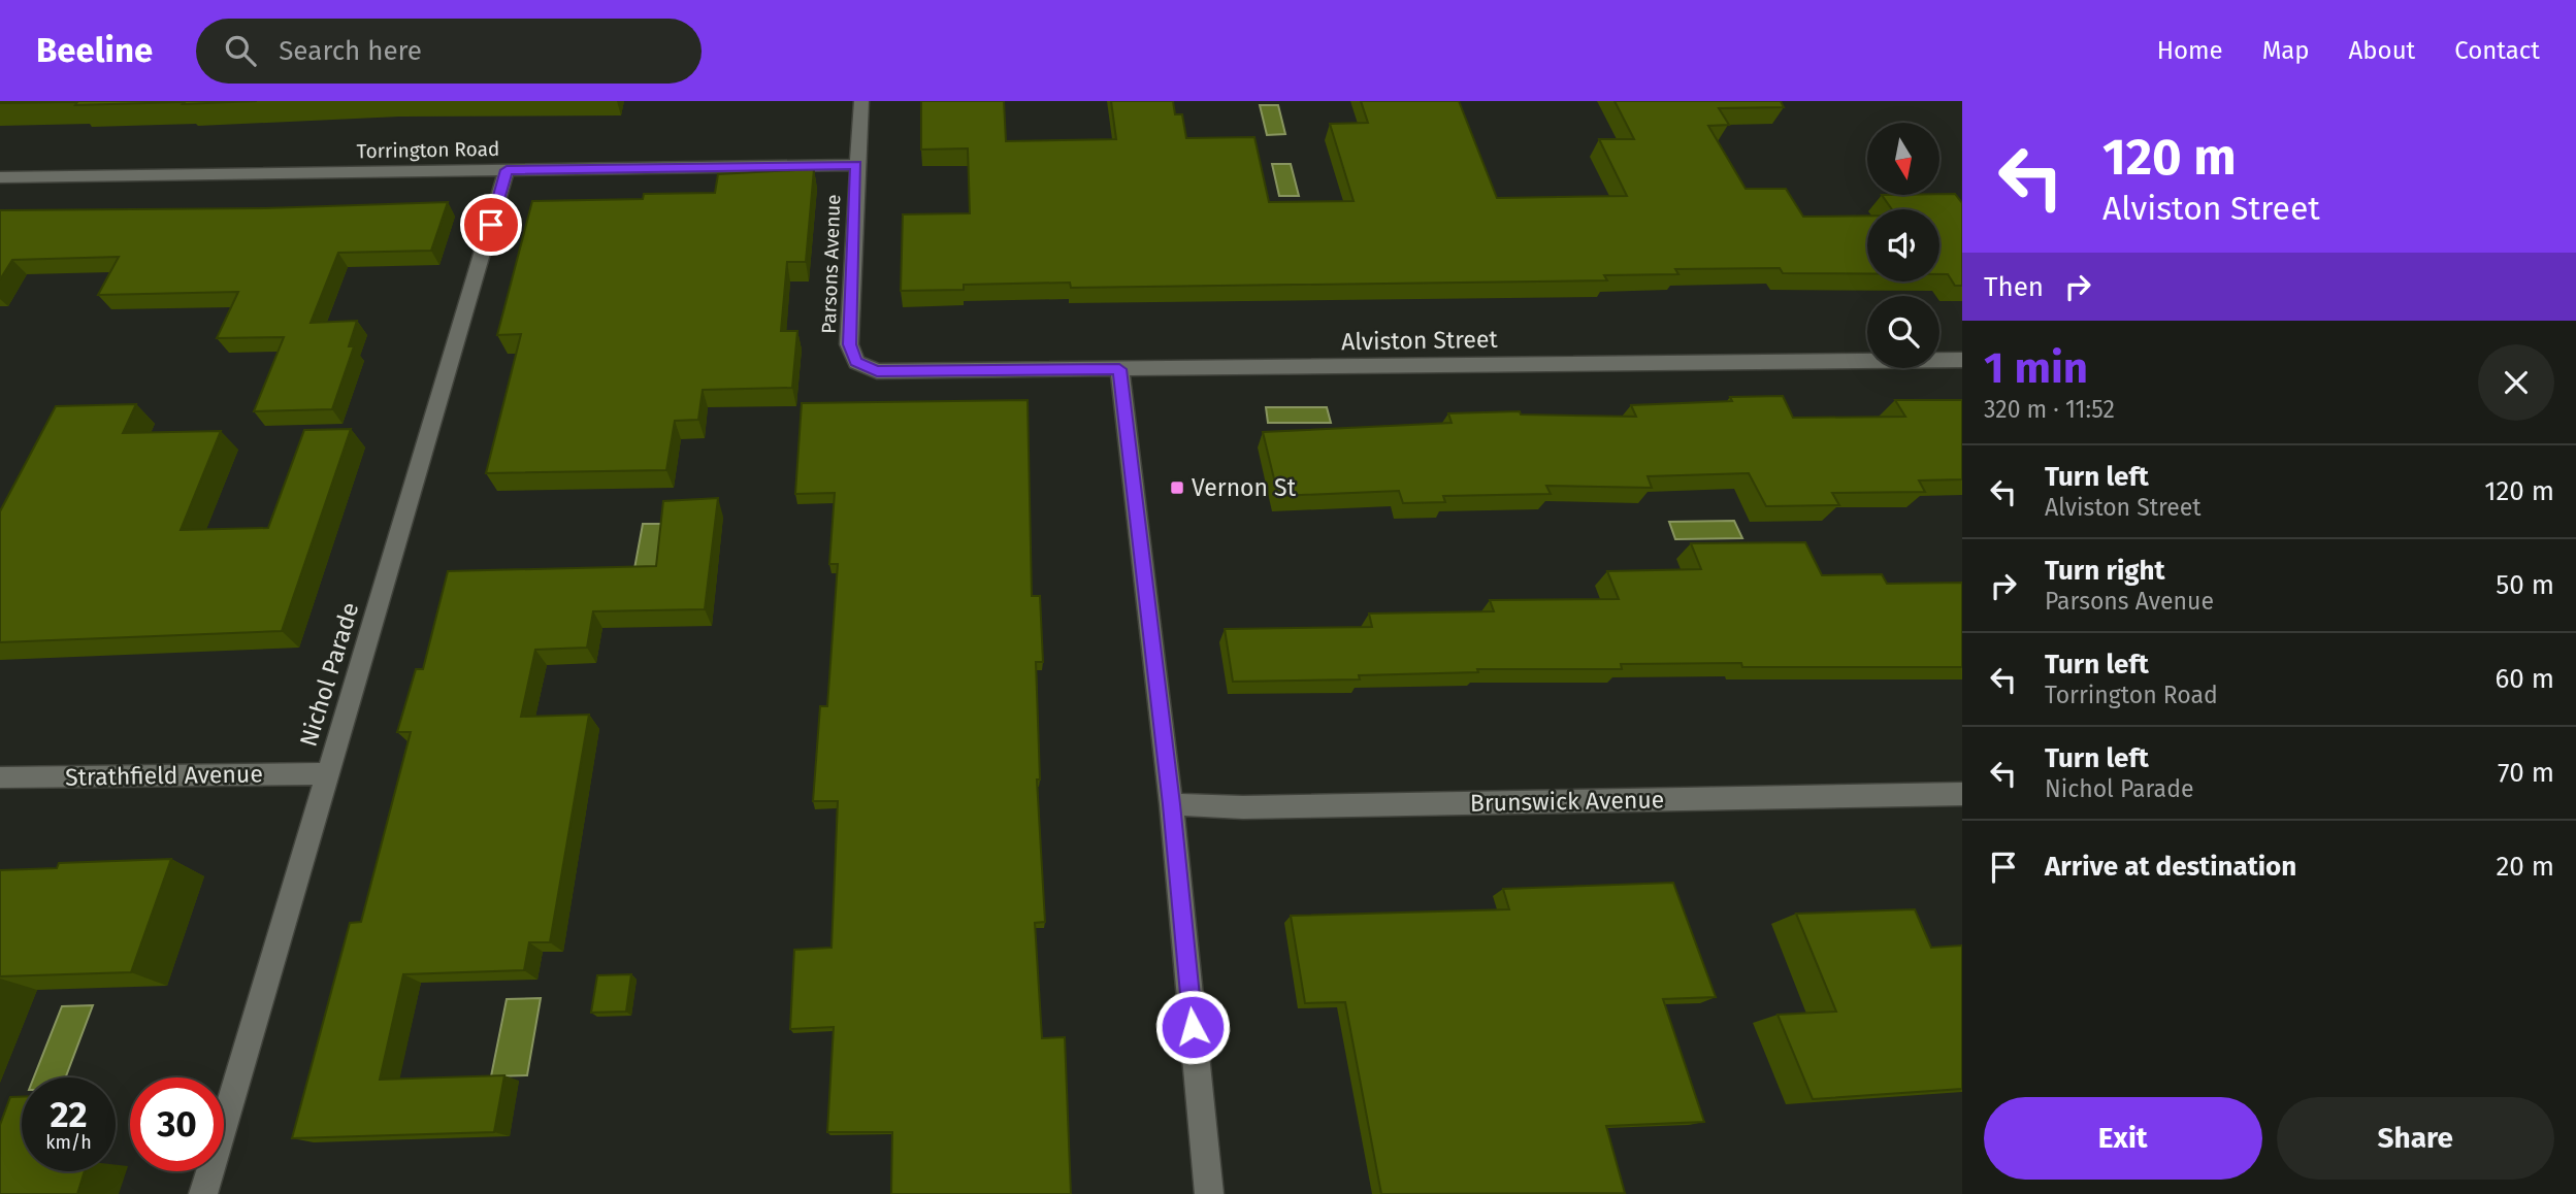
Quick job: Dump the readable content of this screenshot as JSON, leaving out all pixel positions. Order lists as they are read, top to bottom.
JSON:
{
  "streets": {
    "street": [
      "Torrington Road",
      "Parsons Avenue",
      "Alviston Street",
      "Nichol Parade",
      "Strathfield Avenue",
      "Brunswick Avenue"
    ]
  },
  "crossings": [
    ["Torrington Road", "Parsons Avenue"],
    ["Torrington Road", "Nichol Parade"],
    ["Parsons Avenue", "Alviston Street"],
    ["Nichol Parade", "Strathfield Avenue"]
  ],
  "places": {
    "transit": ["Vernon St"]
  },
  "north": "bottom",
  "page": {
    "header": "Beeline",
    "search": "Search here",
    "nav": [
      "Home",
      "Map",
      "About",
      "Contact"
    ],
    "turn": ["120 m", "Alviston Street"],
    "then": "Then",
    "heading": ["1 min", "320 m · 11:52"],
    "list": [
      {
        "name": "Turn left",
        "note": "Alviston Street",
        "value": "120 m"
      },
      {
        "name": "Turn right",
        "note": "Parsons Avenue",
        "value": "50 m"
      },
      {
        "name": "Turn left",
        "note": "Torrington Road",
        "value": "60 m"
      },
      {
        "name": "Turn left",
        "note": "Nichol Parade",
        "value": "70 m"
      },
      {
        "name": "Arrive at destination",
        "value": "20 m"
      }
    ],
    "speed": "22 km/h",
    "limit": "30",
    "buttons": ["Exit", "Share"]
  }
}
